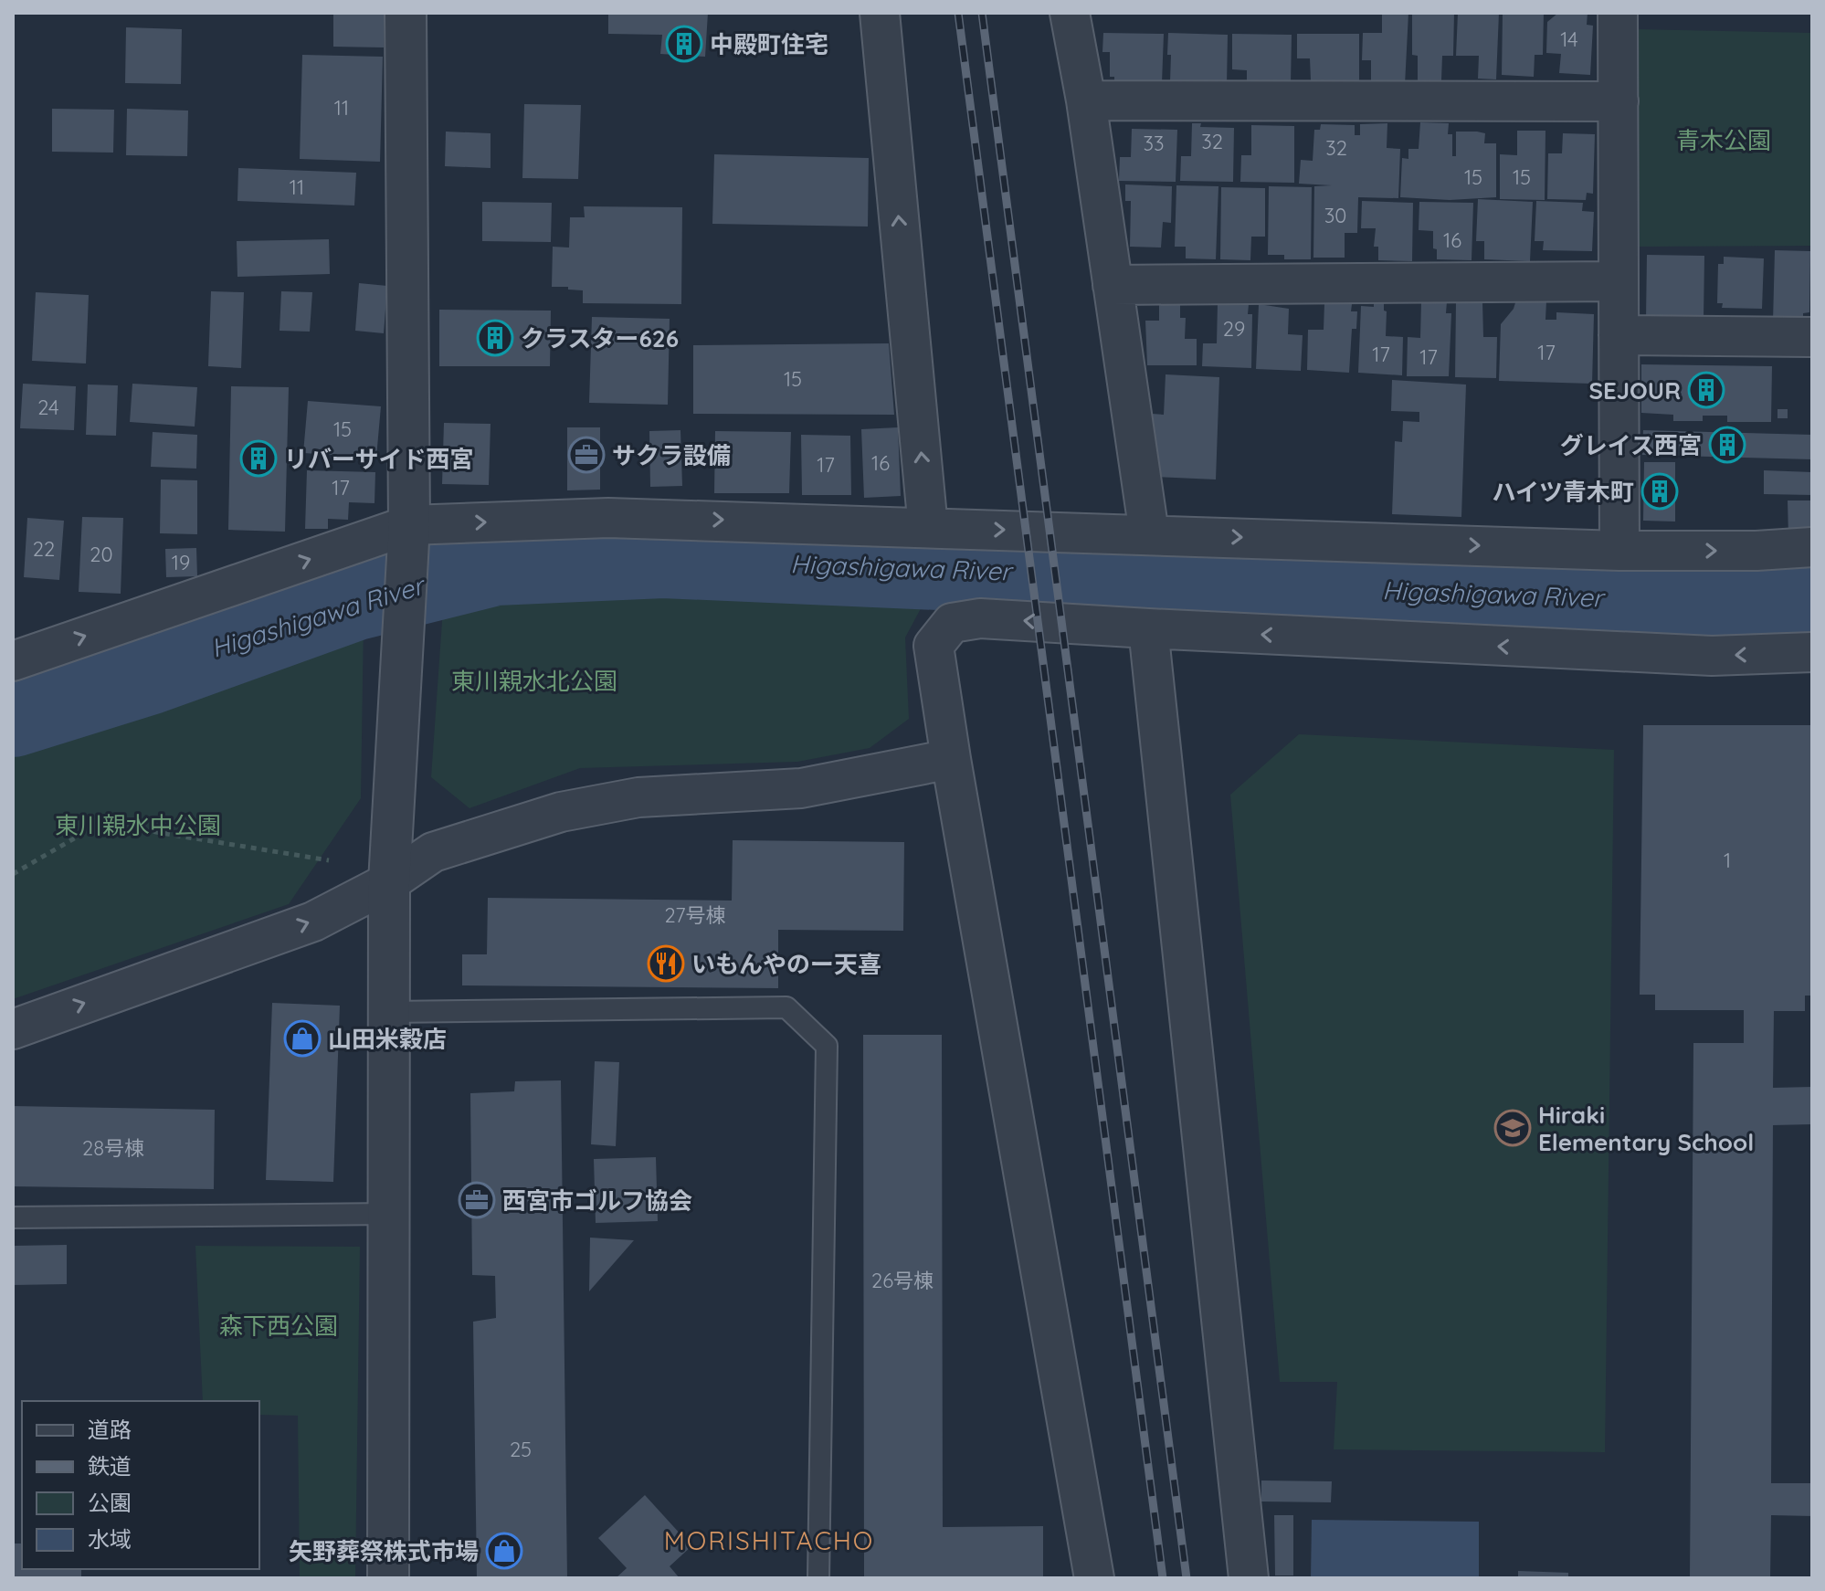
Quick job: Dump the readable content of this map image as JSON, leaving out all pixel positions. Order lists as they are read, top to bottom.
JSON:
{
  "districts": ["MORISHITACHO"],
  "water": ["Higashigawa River"],
  "parks": [
    "青木公園",
    "東川親水北公園",
    "東川親水中公園",
    "森下西公園"
  ],
  "places": {
    "building": [
      "中殿町住宅",
      "クラスター626",
      "SEJOUR",
      "グレイス西宮",
      "リバーサイド西宮",
      "ハイツ青木町"
    ],
    "office": ["サクラ設備", "西宮市ゴルフ協会"],
    "restaurant": ["いもんやのー天喜"],
    "shop": ["山田米穀店", "矢野葬祭株式市場"],
    "school or university": ["Hiraki Elementary School"]
  },
  "house_numbers": [
    "14",
    "11",
    "32",
    "33",
    "32",
    "15",
    "15",
    "11",
    "30",
    "16",
    "29",
    "17",
    "17",
    "17",
    "15",
    "24",
    "15",
    "16",
    "17",
    "17",
    "22",
    "20",
    "19",
    "1",
    "27号棟",
    "28号棟",
    "26号棟",
    "25"
  ],
  "legend": [
    "道路",
    "鉄道",
    "公園",
    "水域"
  ]
}
